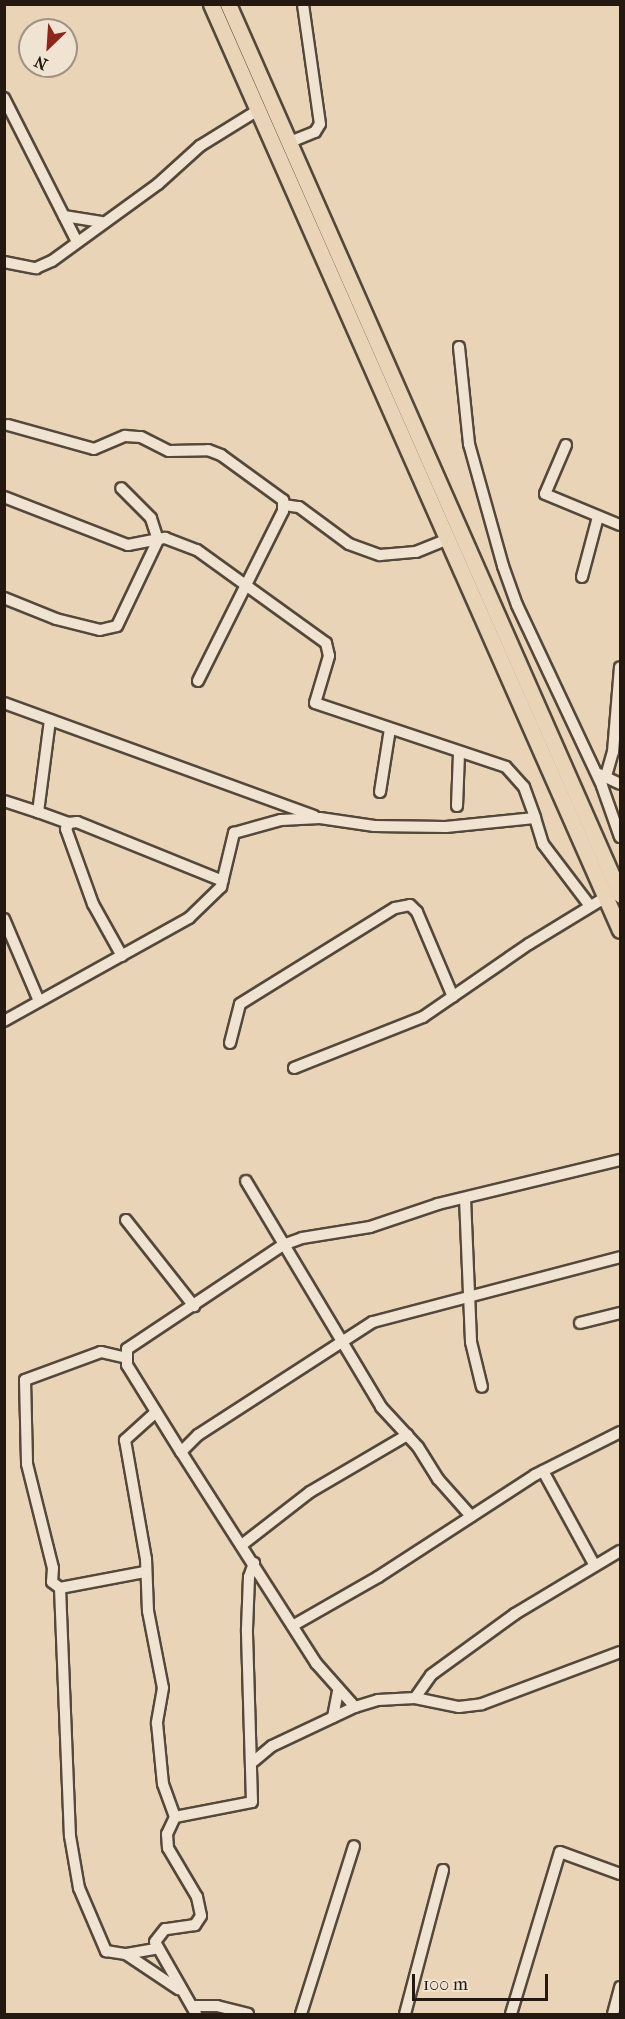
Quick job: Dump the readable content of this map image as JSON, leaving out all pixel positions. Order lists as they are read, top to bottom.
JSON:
{
  "scale_bar": "100 m",
  "north": "bottom left"
}
